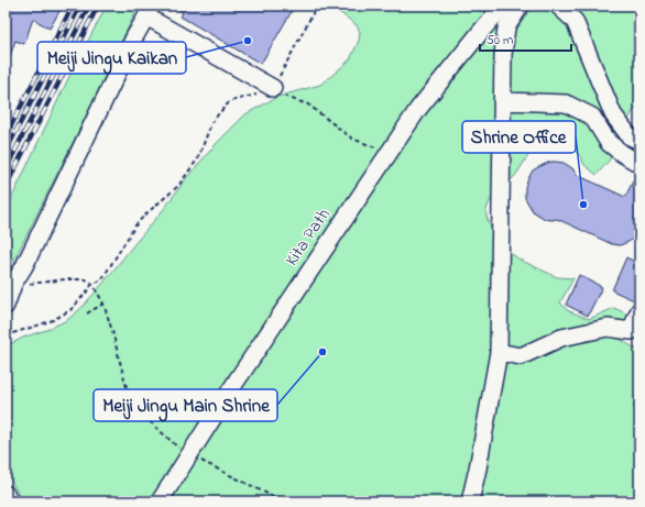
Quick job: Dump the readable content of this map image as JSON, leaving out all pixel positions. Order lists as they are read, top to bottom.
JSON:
{
  "streets": {
    "street": ["Kita Path"]
  },
  "places": ["Meiji Jingu Kaikan", "Shrine Office", "Meiji Jingu Main Shrine"],
  "scale_bar": "50 m"
}
